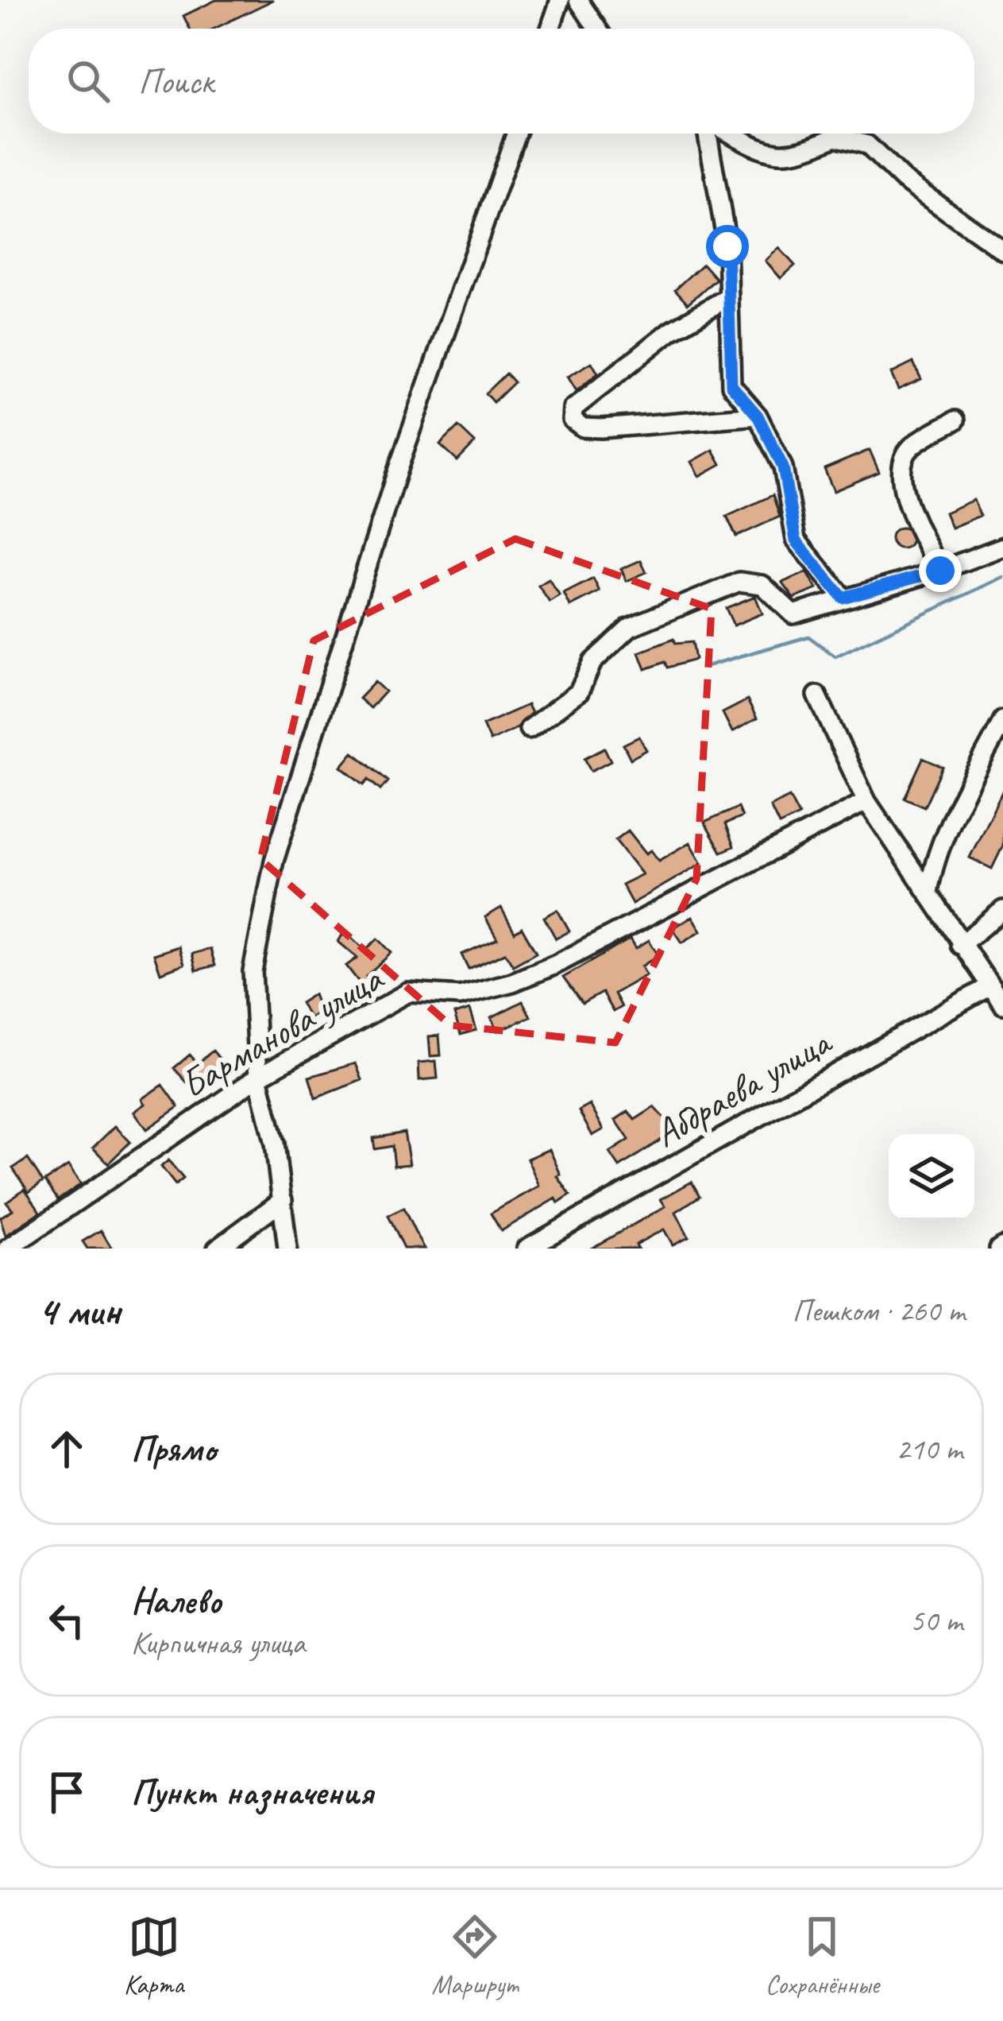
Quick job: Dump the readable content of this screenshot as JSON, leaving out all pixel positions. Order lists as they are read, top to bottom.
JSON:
{
  "streets": {
    "street": ["Барманова улица", "Абдраева улица"]
  },
  "page": {
    "search": "Поиск",
    "heading": ["4 мин", "Пешком · 260 m"],
    "list": [
      ["Прямо", "210 m"],
      ["Налево", "Кирпичная улица", "50 m"],
      "Пункт назначения"
    ],
    "nav": ["Карта", "Маршрут", "Сохранённые"]
  }
}
